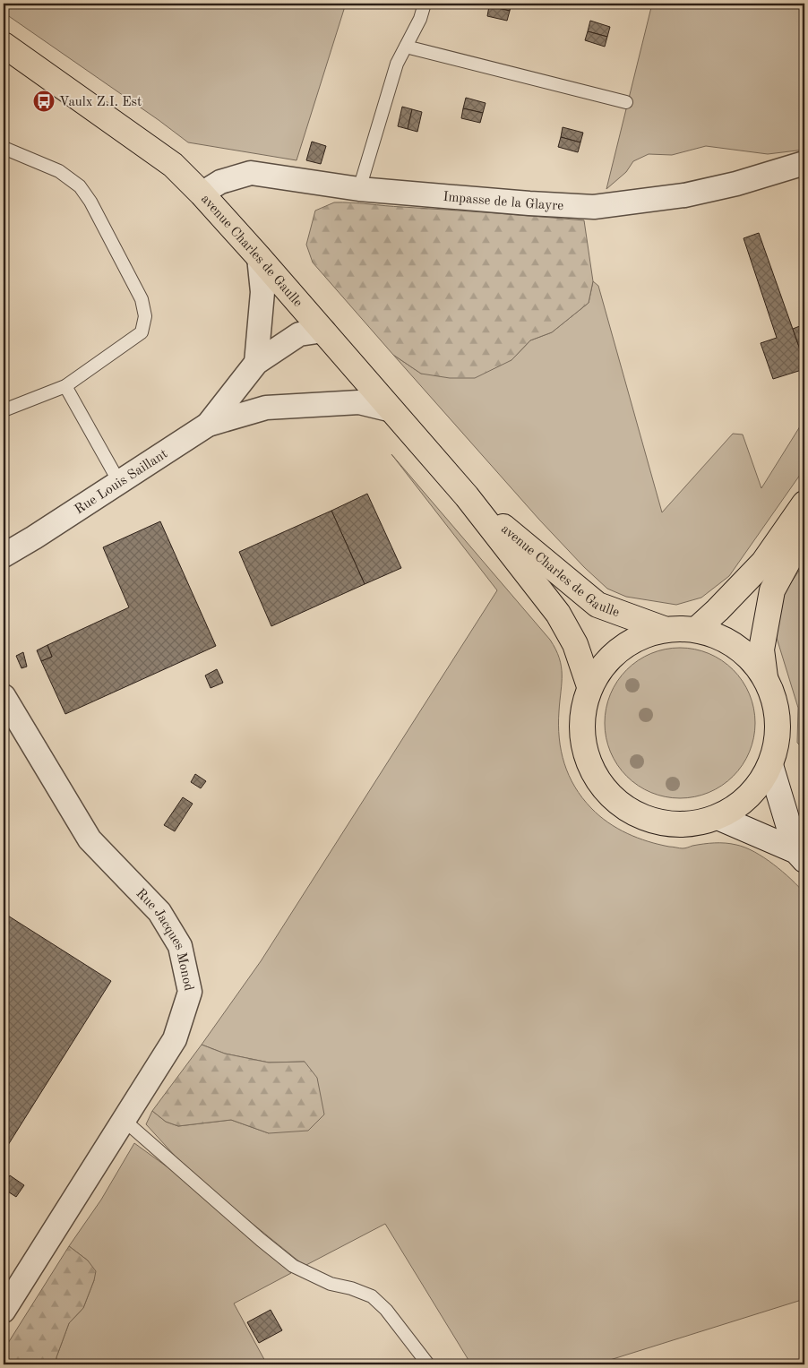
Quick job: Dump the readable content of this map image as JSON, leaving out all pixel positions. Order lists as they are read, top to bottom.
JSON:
{
  "streets": {
    "main road": ["avenue Charles de Gaulle"],
    "street": ["Impasse de la Glayre", "Rue Louis Saillant", "Rue Jacques Monod"]
  },
  "crossings": [
    ["Impasse de la Glayre", "avenue Charles de Gaulle"],
    ["avenue Charles de Gaulle", "Rue Louis Saillant"]
  ],
  "places": {
    "bus stop": ["Vaulx Z.I. Est"]
  }
}
